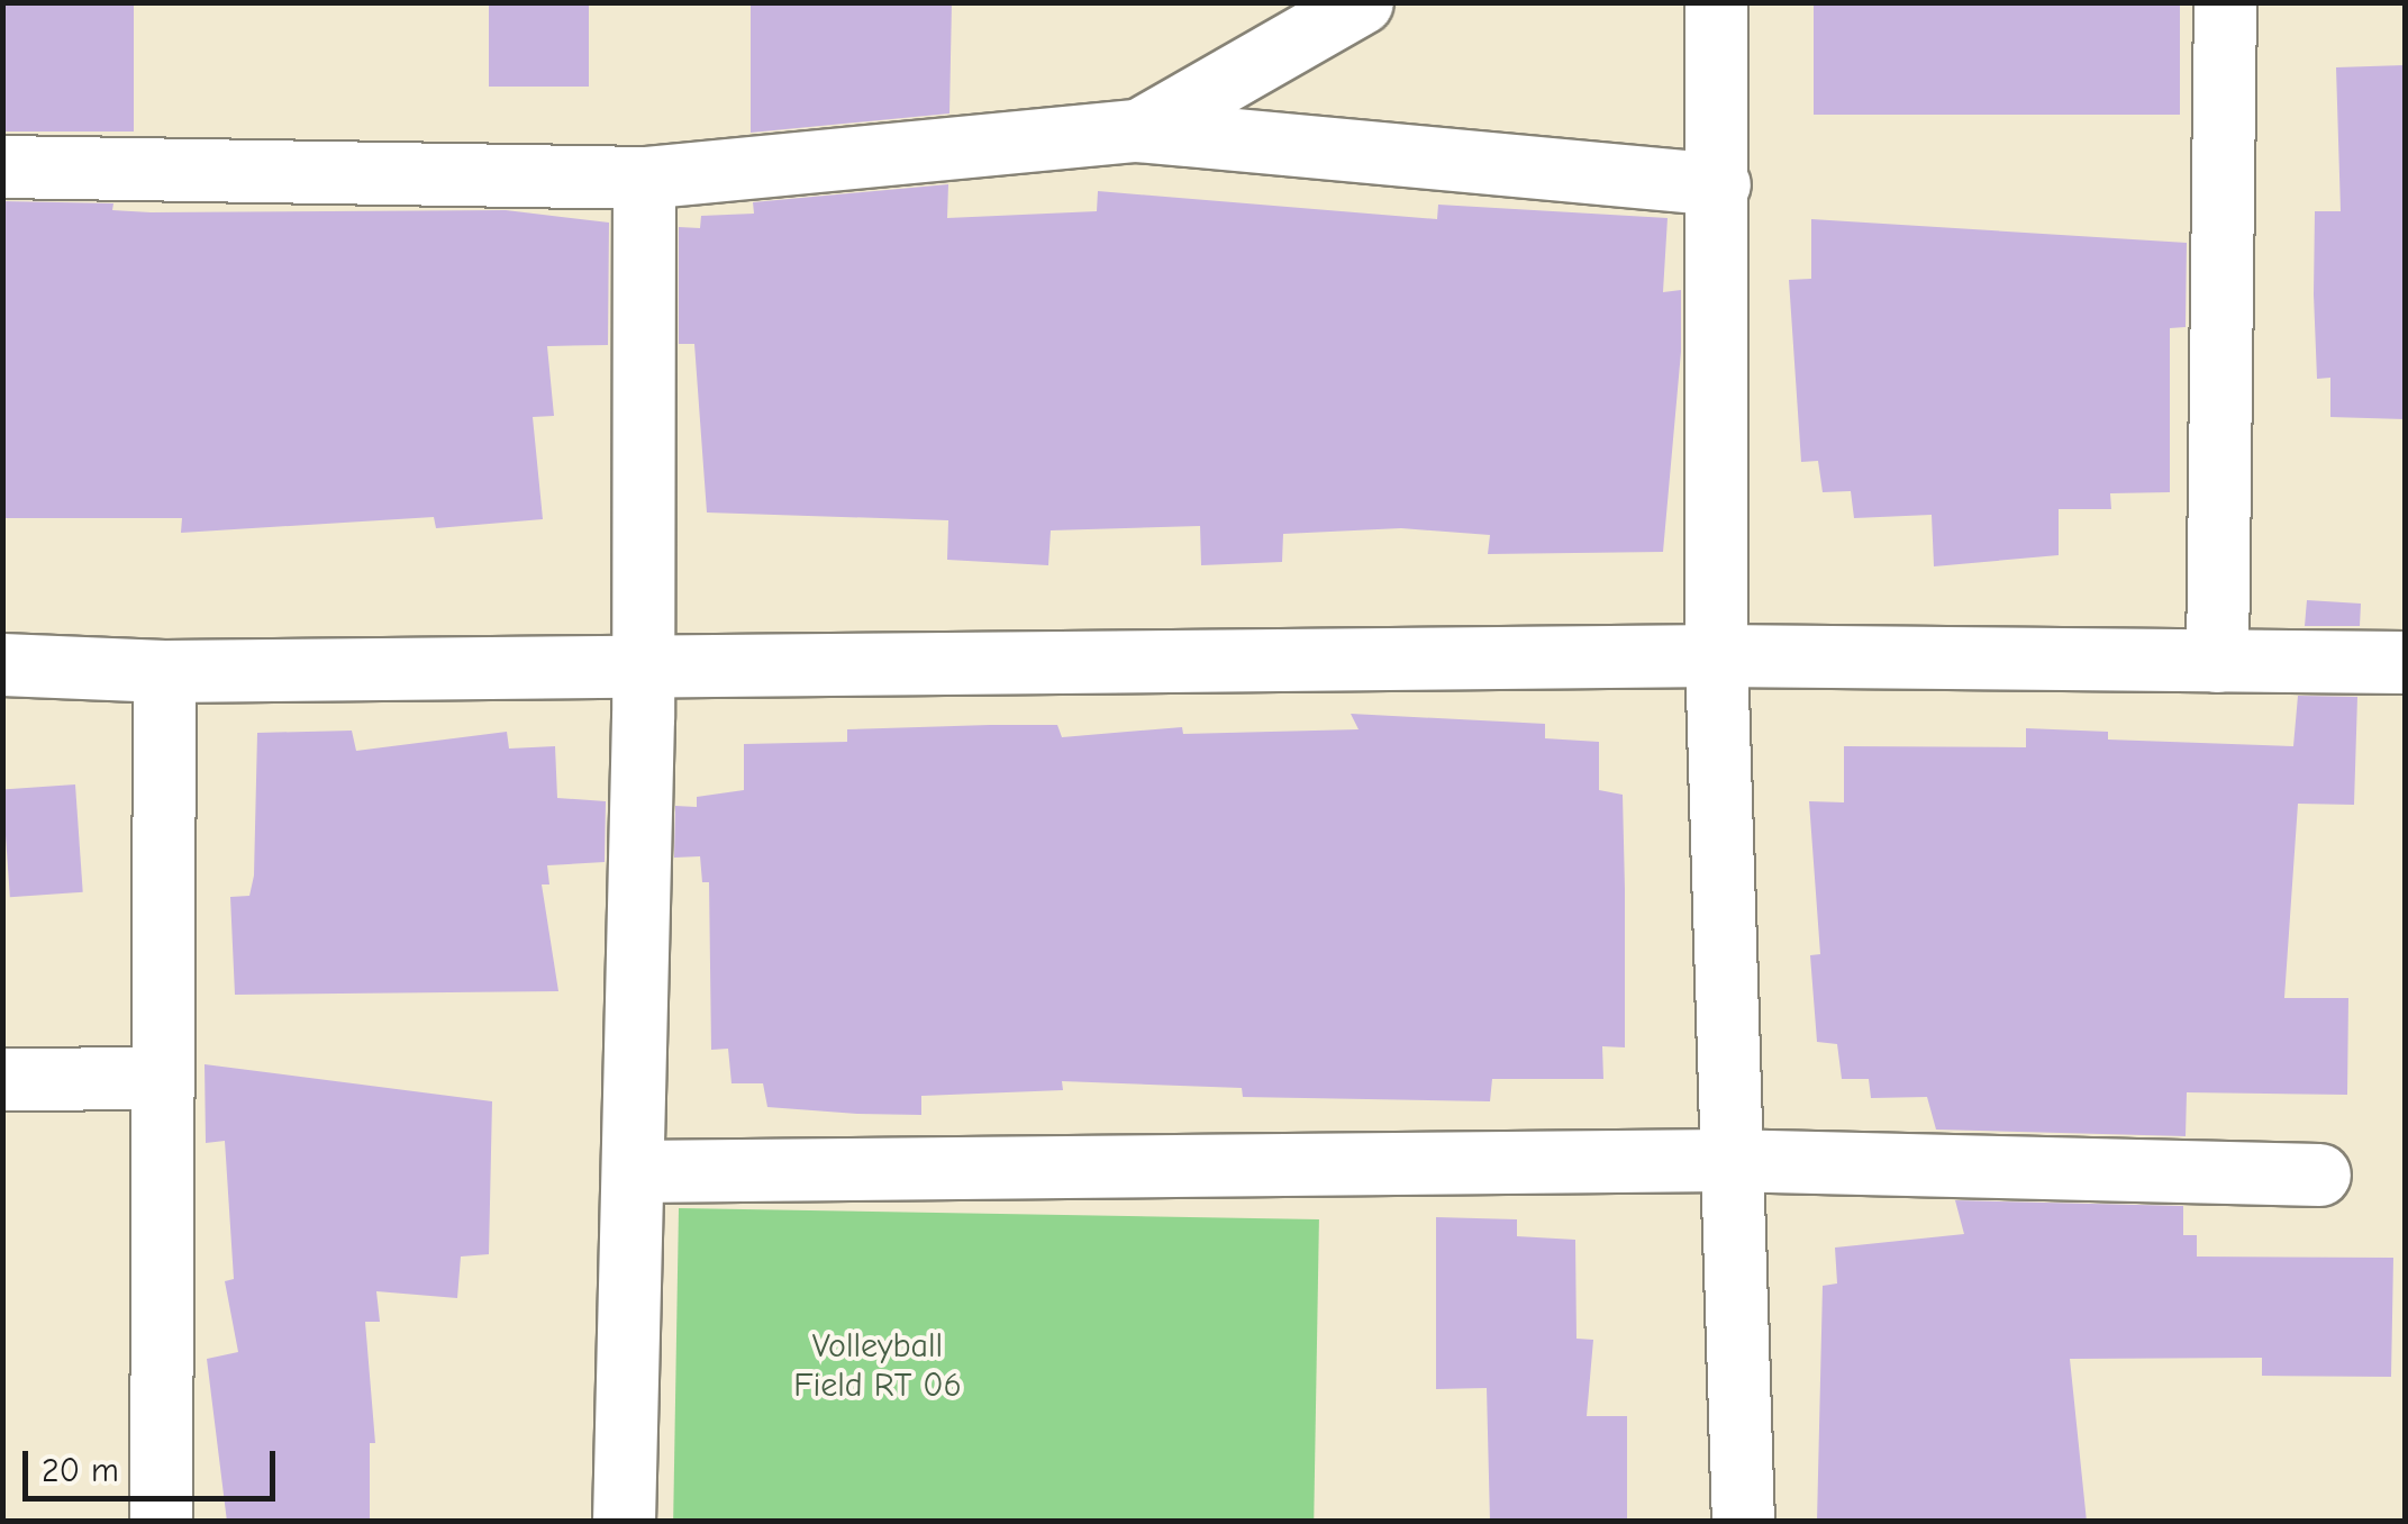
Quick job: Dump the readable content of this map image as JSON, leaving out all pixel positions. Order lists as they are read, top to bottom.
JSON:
{
  "parks": ["Volleyball Field RT 06"],
  "scale_bar": "20 m"
}
